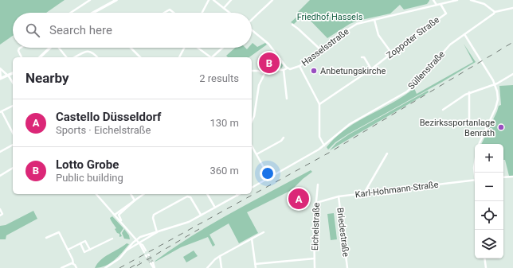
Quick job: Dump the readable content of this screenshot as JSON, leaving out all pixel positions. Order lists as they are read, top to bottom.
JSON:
{
  "streets": {
    "street": [
      "Zoppoter Straße",
      "Hasselsstraße",
      "Süllenstraße",
      "Karl-Hohmann-Straße",
      "Eichelstraße",
      "Briedestraße"
    ]
  },
  "crossings": [
    ["Zoppoter Straße", "Hasselsstraße"],
    ["Karl-Hohmann-Straße", "Eichelstraße"],
    ["Karl-Hohmann-Straße", "Briedestraße"]
  ],
  "parks": ["Friedhof Hassels"],
  "places": ["Anbetungskirche", "Bezirkssportanlage Benrath"],
  "page": {
    "search": "Search here",
    "pins": ["B", "A"],
    "heading": ["Nearby", "2 results"],
    "list": [
      {
        "mark": "A",
        "name": "Castello Düsseldorf",
        "note": "Sports · Eichelstraße",
        "value": "130 m"
      },
      {
        "mark": "B",
        "name": "Lotto Grobe",
        "note": "Public building",
        "value": "360 m"
      }
    ],
    "map_buttons": ["+", "−"]
  }
}
